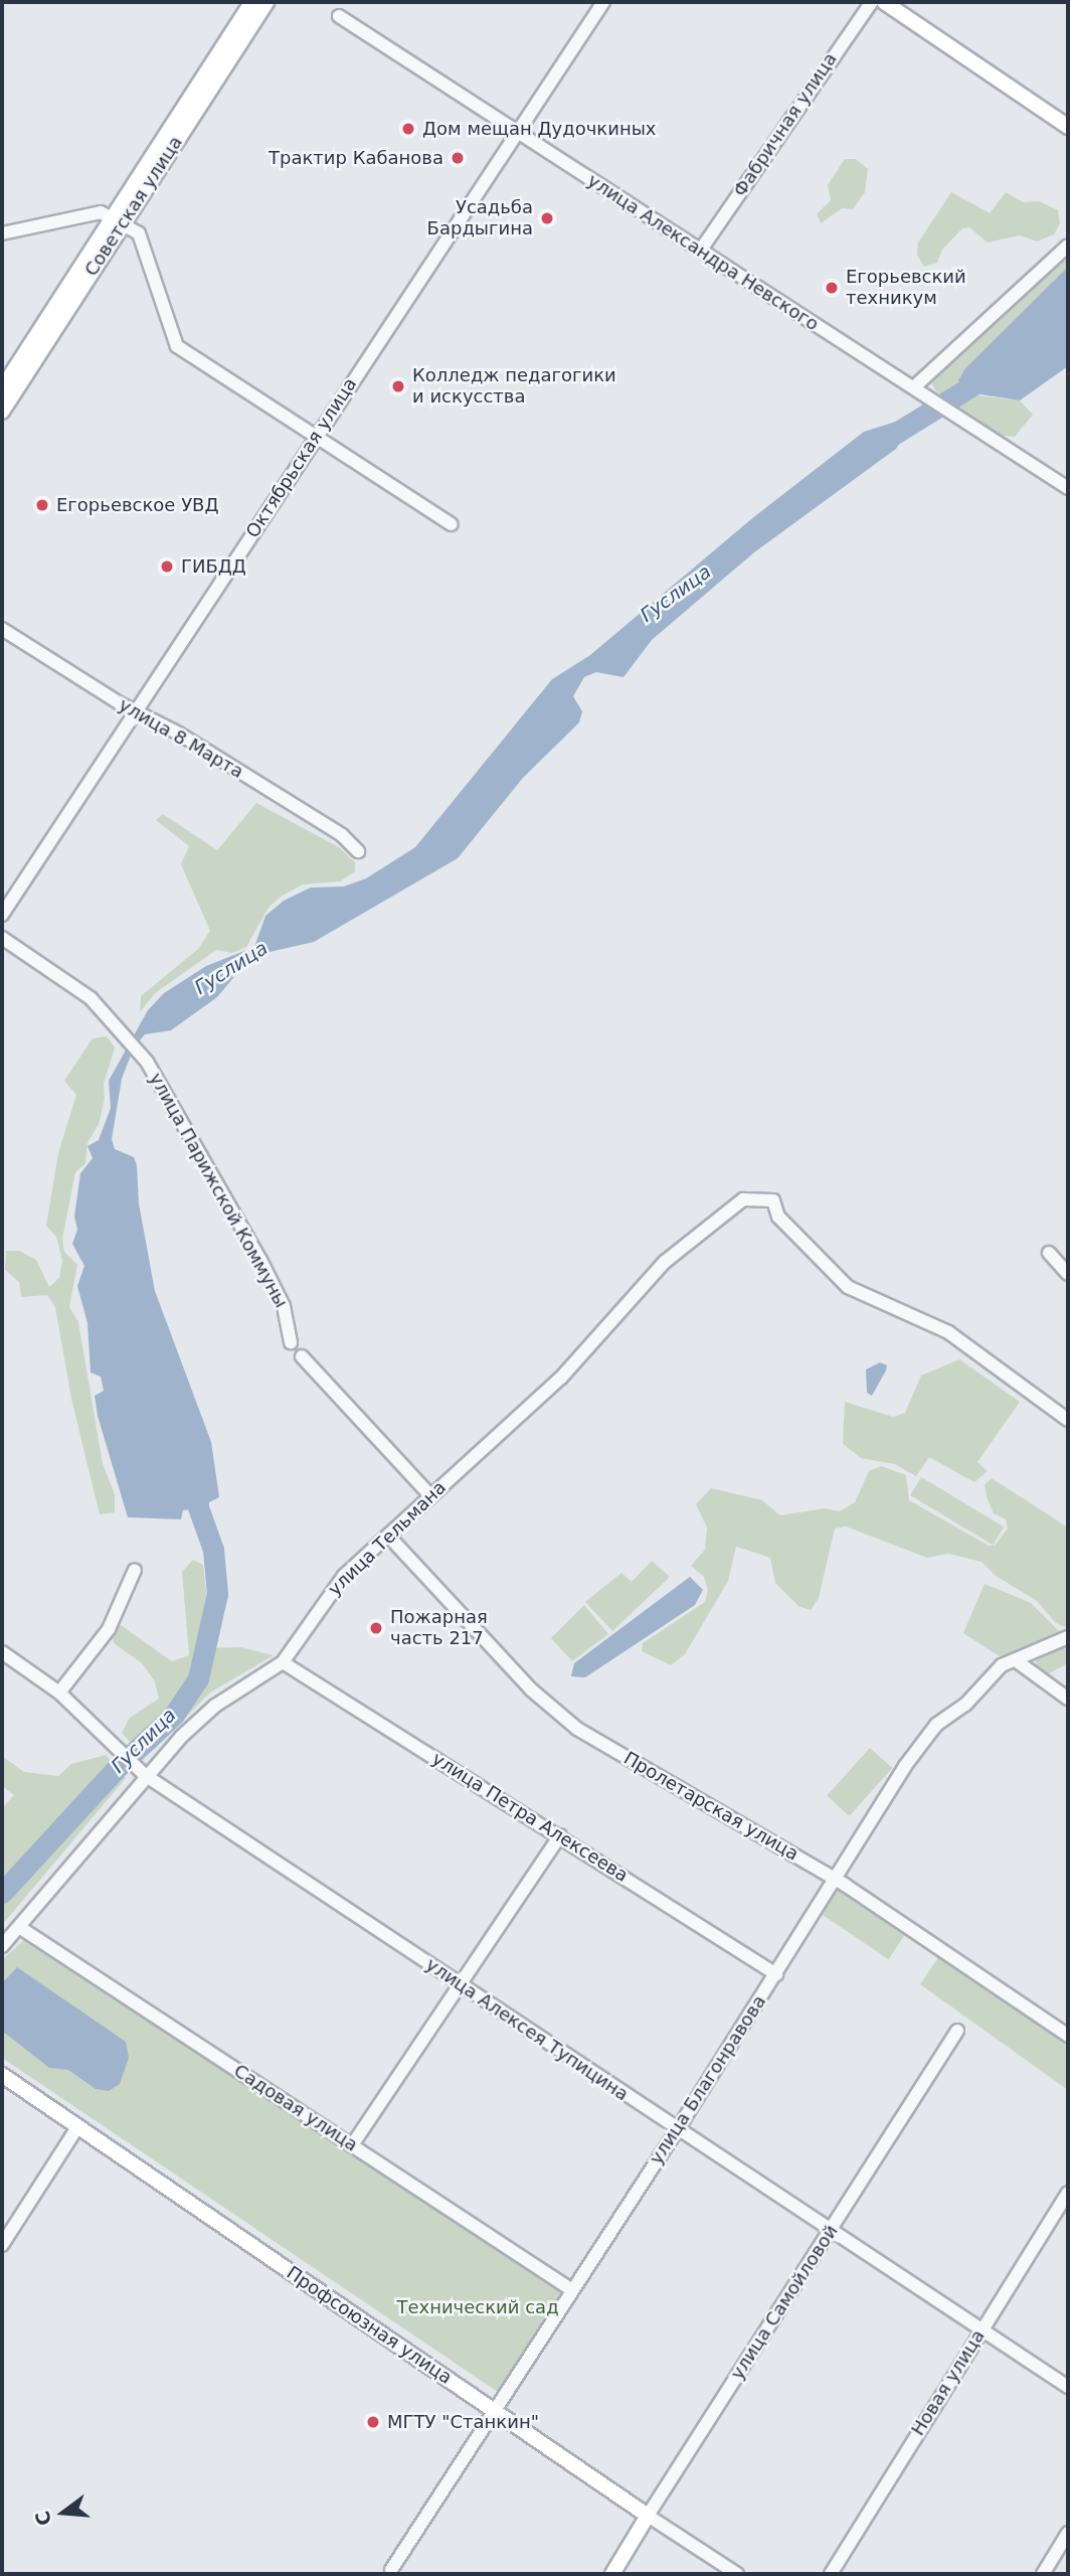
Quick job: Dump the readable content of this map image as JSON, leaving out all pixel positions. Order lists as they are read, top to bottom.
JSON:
{
  "streets": {
    "main road": ["Советская улица", "улица Самойловой", "Профсоюзная улица"],
    "street": [
      "Фабричная улица",
      "улица Александра Невского",
      "Октябрьская улица",
      "улица 8 Марта",
      "улица Парижской Коммуны",
      "улица Тельмана",
      "Пролетарская улица",
      "улица Петра Алексеева",
      "улица Алексея Тупицина",
      "улица Благонравова",
      "Садовая улица",
      "Новая улица"
    ]
  },
  "crossings": [
    ["Фабричная улица", "улица Александра Невского"],
    ["улица Александра Невского", "Октябрьская улица"],
    ["Октябрьская улица", "улица 8 Марта"],
    ["улица Тельмана", "Пролетарская улица"],
    ["улица Тельмана", "улица Петра Алексеева"],
    ["улица Тельмана", "улица Алексея Тупицина"],
    ["улица Тельмана", "Садовая улица"],
    ["Пролетарская улица", "улица Благонравова"],
    ["улица Петра Алексеева", "улица Благонравова"],
    ["улица Алексея Тупицина", "улица Благонравова"],
    ["улица Алексея Тупицина", "улица Самойловой"],
    ["улица Алексея Тупицина", "Новая улица"],
    ["улица Благонравова", "Садовая улица"],
    ["улица Благонравова", "Профсоюзная улица"],
    ["улица Самойловой", "Профсоюзная улица"]
  ],
  "water": ["Гуслица"],
  "parks": ["Технический сад"],
  "places": [
    "Дом мещан Дудочкиных",
    "Трактир Кабанова",
    "Усадьба Бардыгина",
    "Егорьевский техникум",
    "Колледж педагогики и искусства",
    "Егорьевское УВД",
    "ГИБДД",
    "Пожарная часть 217",
    "МГТУ \"Станкин\""
  ],
  "north": "left"
}
